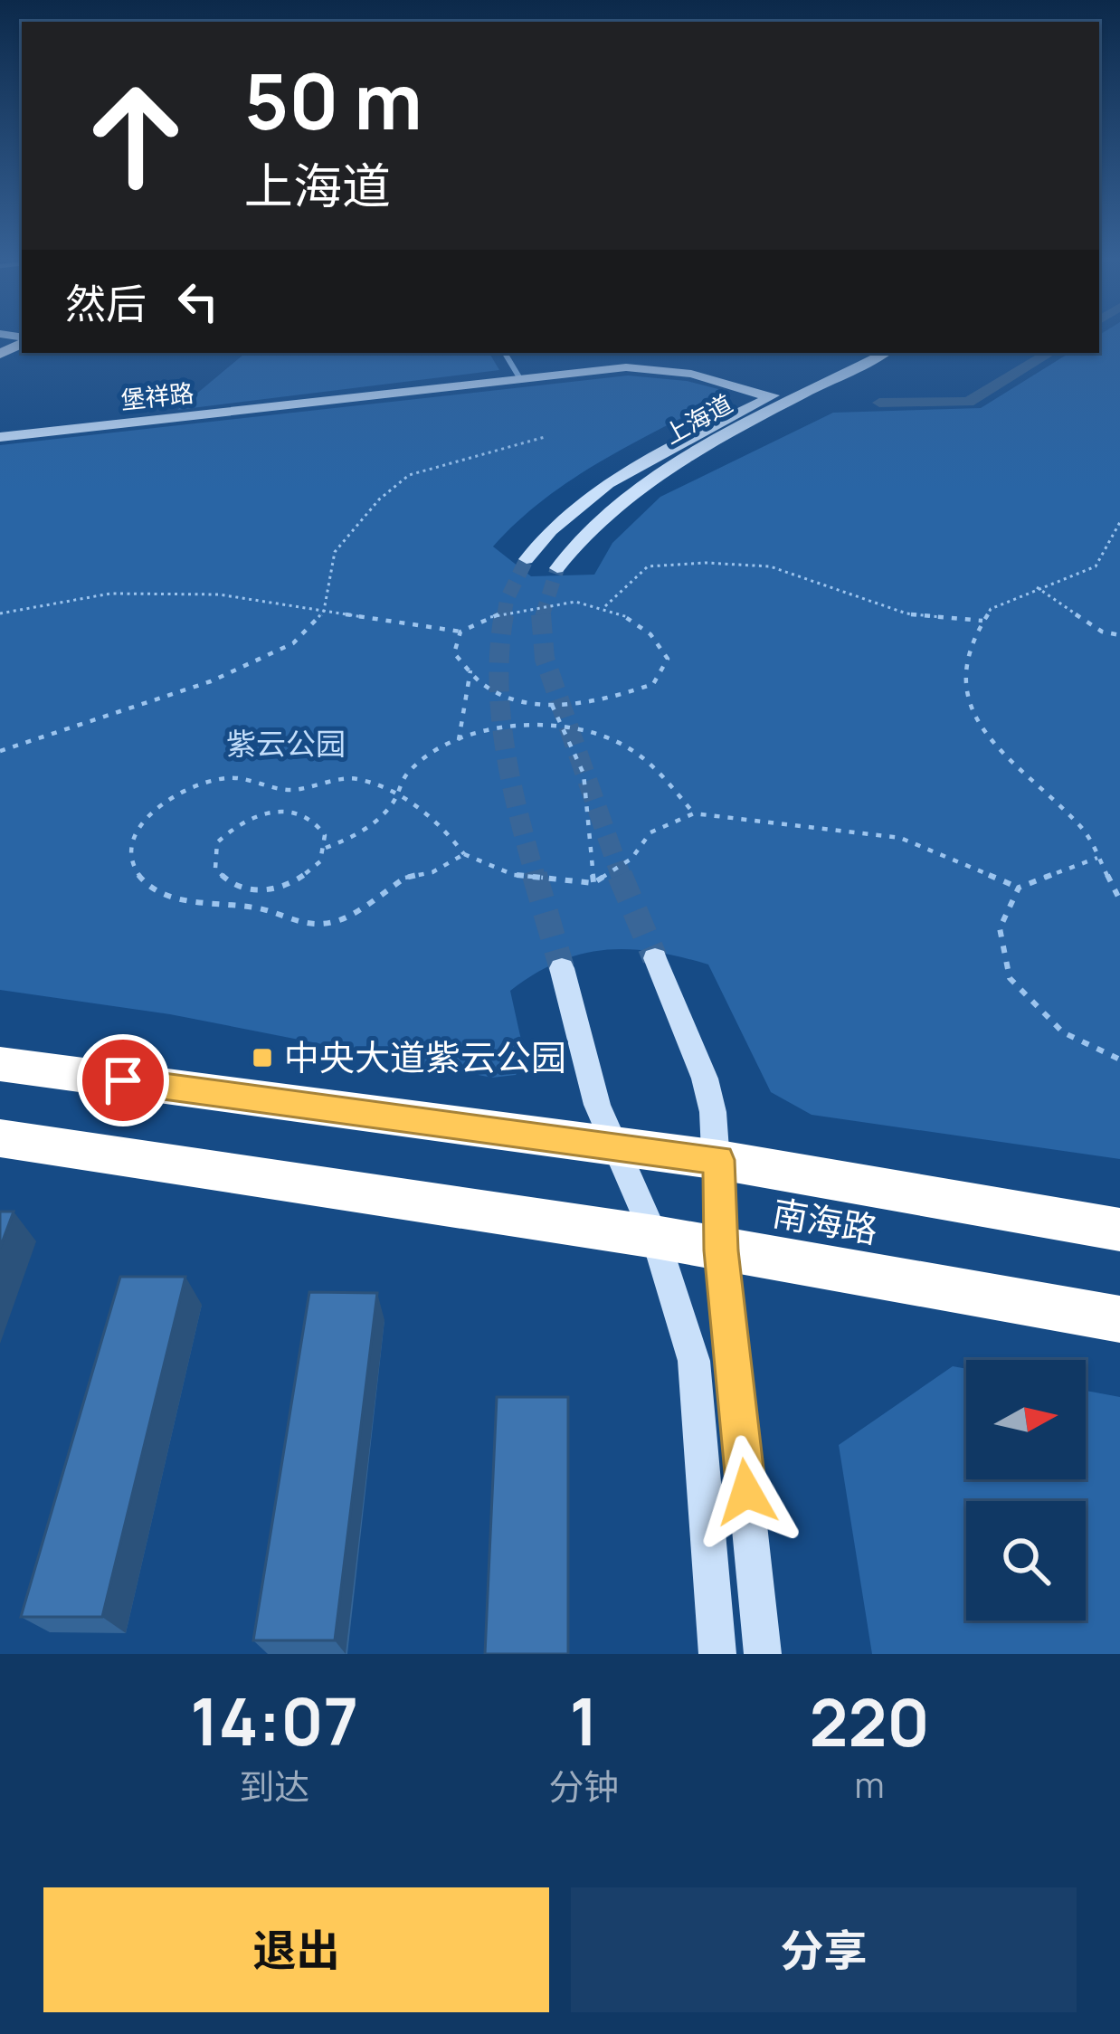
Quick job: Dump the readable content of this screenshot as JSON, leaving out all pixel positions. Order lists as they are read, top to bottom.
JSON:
{
  "streets": {
    "highway": ["南海路"],
    "street": ["堡祥路", "上海道"]
  },
  "crossings": [
    ["堡祥路", "上海道"]
  ],
  "parks": ["紫云公园"],
  "places": {
    "transit": ["中央大道紫云公园"]
  },
  "north": "right",
  "page": {
    "turn": ["50 m", "上海道"],
    "then": "然后",
    "eta": [
      "14:07",
      "到达",
      "1",
      "分钟",
      "220",
      "m"
    ],
    "buttons": ["退出", "分享"]
  }
}
